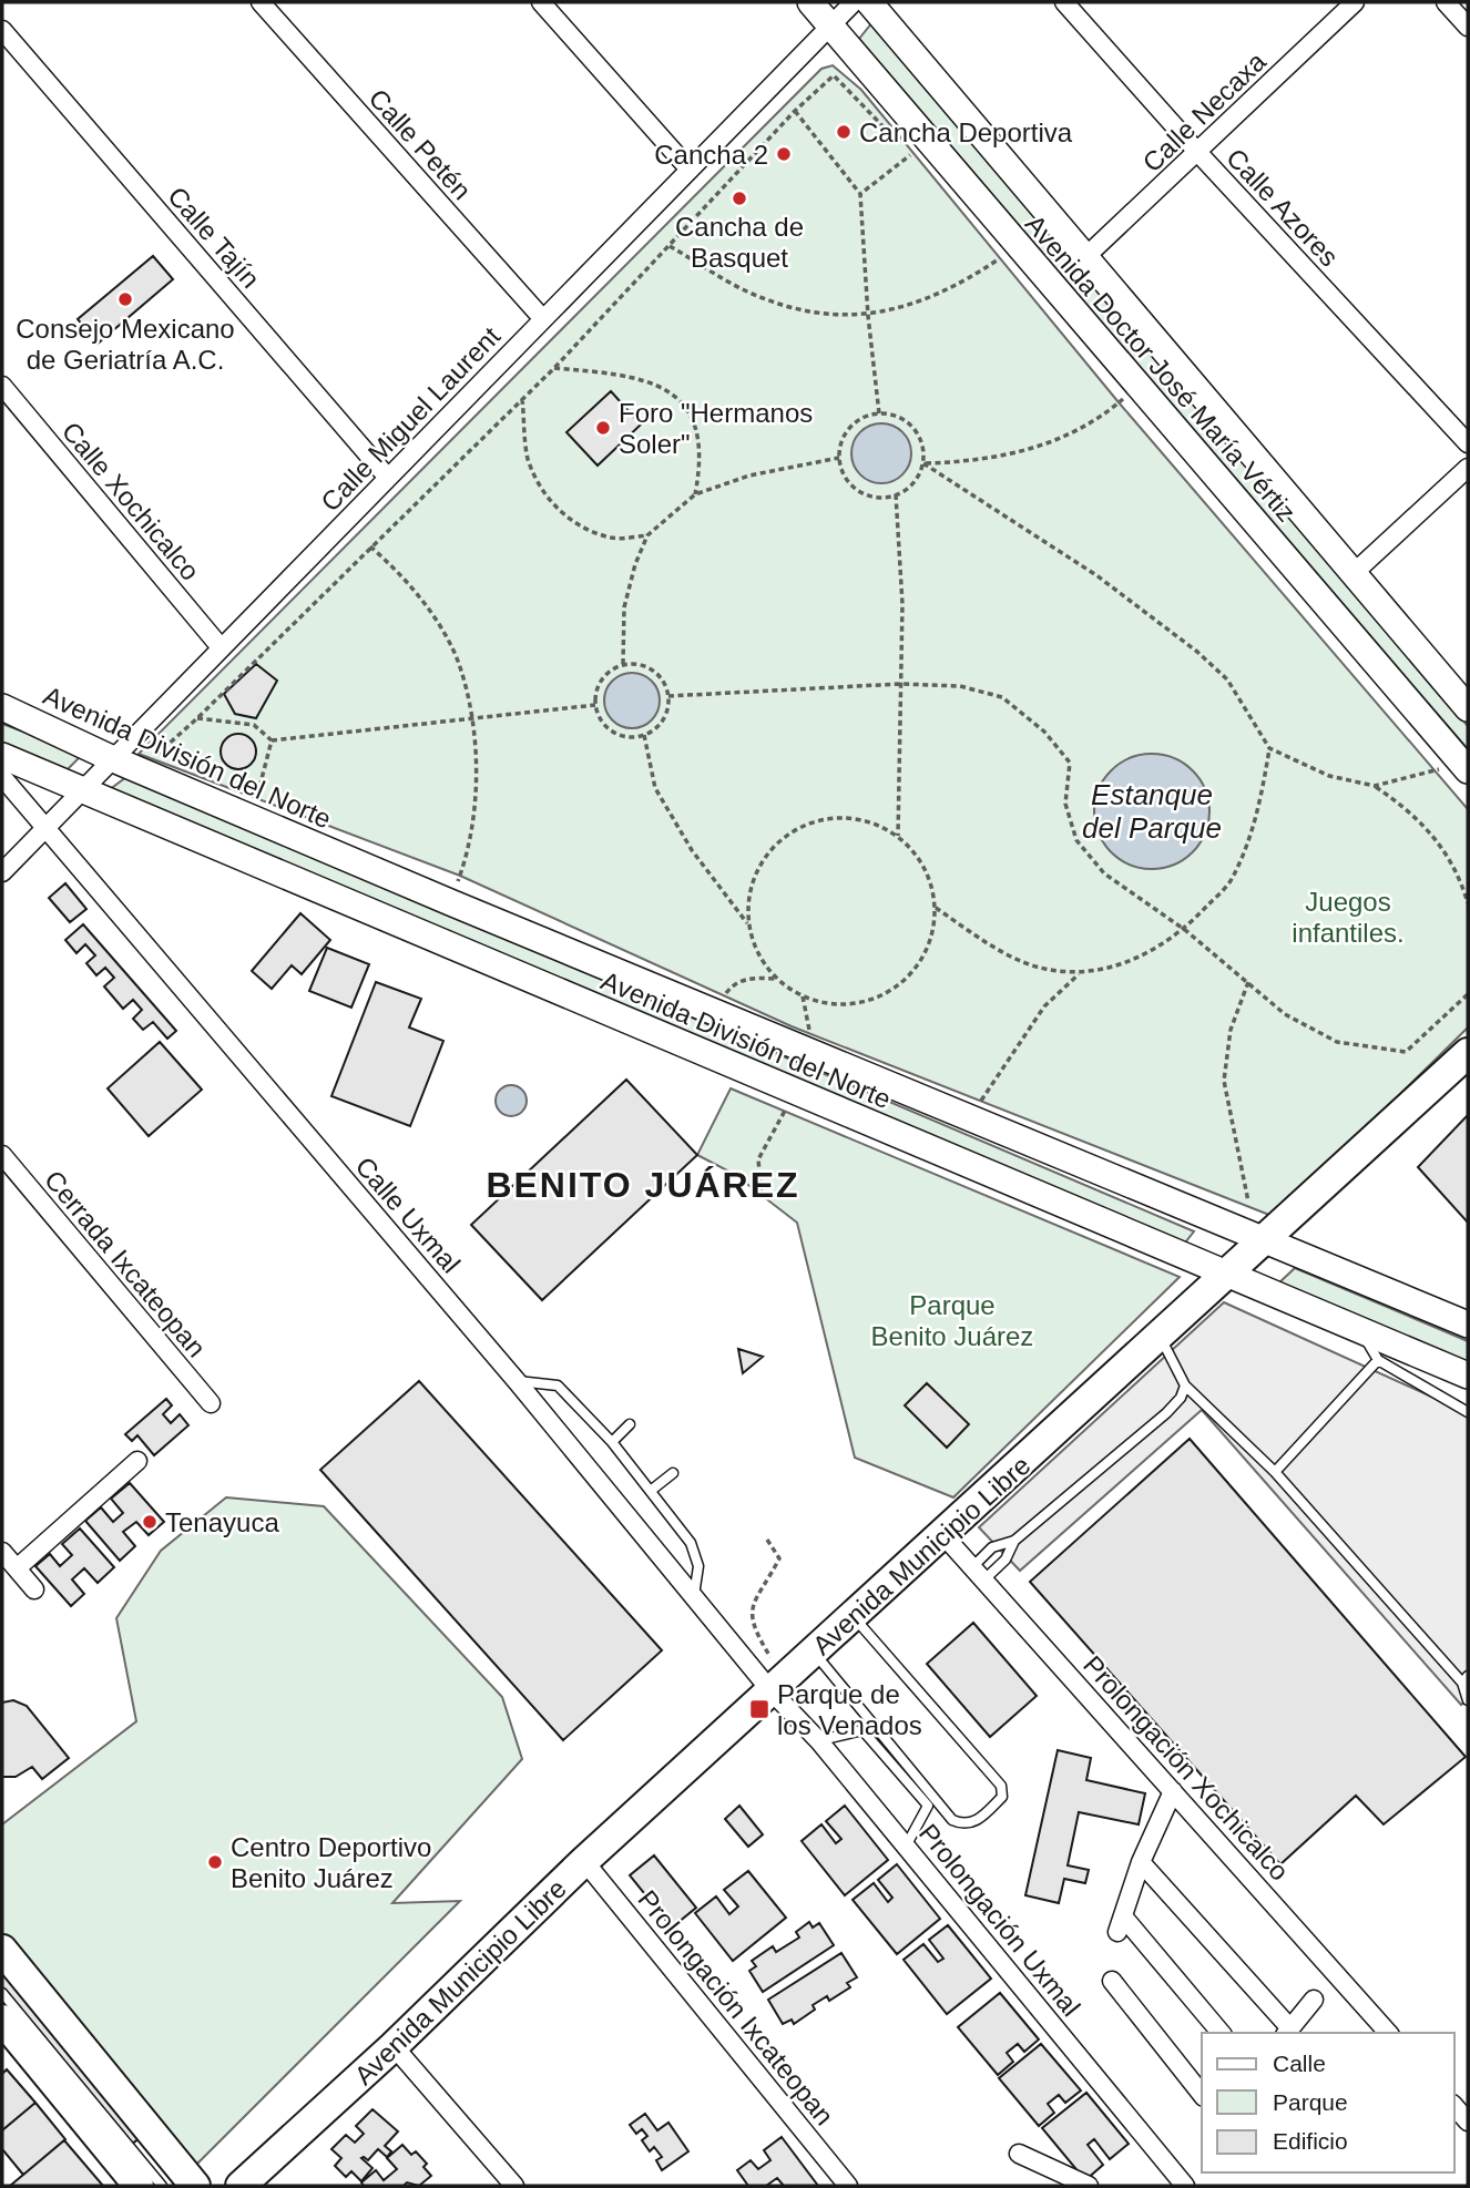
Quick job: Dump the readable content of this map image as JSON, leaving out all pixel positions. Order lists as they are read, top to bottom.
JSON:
{
  "streets": {
    "main road": ["Avenida Doctor José María Vértiz", "Avenida División del Norte", "Avenida Municipio Libre"],
    "street": [
      "Calle Necaxa",
      "Calle Petén",
      "Calle Azores",
      "Calle Tajín",
      "Calle Miguel Laurent",
      "Calle Xochicalco",
      "Calle Uxmal",
      "Cerrada Ixcateopan",
      "Prolongación Xochicalco",
      "Prolongación Uxmal",
      "Prolongación Ixcateopan"
    ]
  },
  "crossings": [
    ["Calle Necaxa", "Calle Azores"],
    ["Calle Necaxa", "Avenida Doctor José María Vértiz"],
    ["Calle Petén", "Calle Miguel Laurent"],
    ["Calle Tajín", "Calle Miguel Laurent"],
    ["Avenida Doctor José María Vértiz", "Calle Miguel Laurent"],
    ["Calle Miguel Laurent", "Calle Xochicalco"],
    ["Calle Miguel Laurent", "Avenida División del Norte"],
    ["Calle Miguel Laurent", "Calle Uxmal"],
    ["Avenida División del Norte", "Avenida Municipio Libre"],
    ["Calle Uxmal", "Avenida Municipio Libre"],
    ["Calle Uxmal", "Prolongación Uxmal"],
    ["Avenida Municipio Libre", "Prolongación Xochicalco"],
    ["Avenida Municipio Libre", "Prolongación Uxmal"],
    ["Avenida Municipio Libre", "Prolongación Ixcateopan"]
  ],
  "districts": ["BENITO JUÁREZ"],
  "water": ["Estanque del Parque"],
  "parks": ["Juegos infantiles.", "Parque Benito Juárez"],
  "places": {
    "other": [
      "Cancha Deportiva",
      "Cancha 2",
      "Cancha de Basquet",
      "Consejo Mexicano de Geriatría A.C.",
      "Foro \"Hermanos Soler\"",
      "Tenayuca",
      "Centro Deportivo Benito Juárez"
    ],
    "transit": ["Parque de los Venados"]
  },
  "legend": ["Calle", "Parque", "Edificio"]
}
